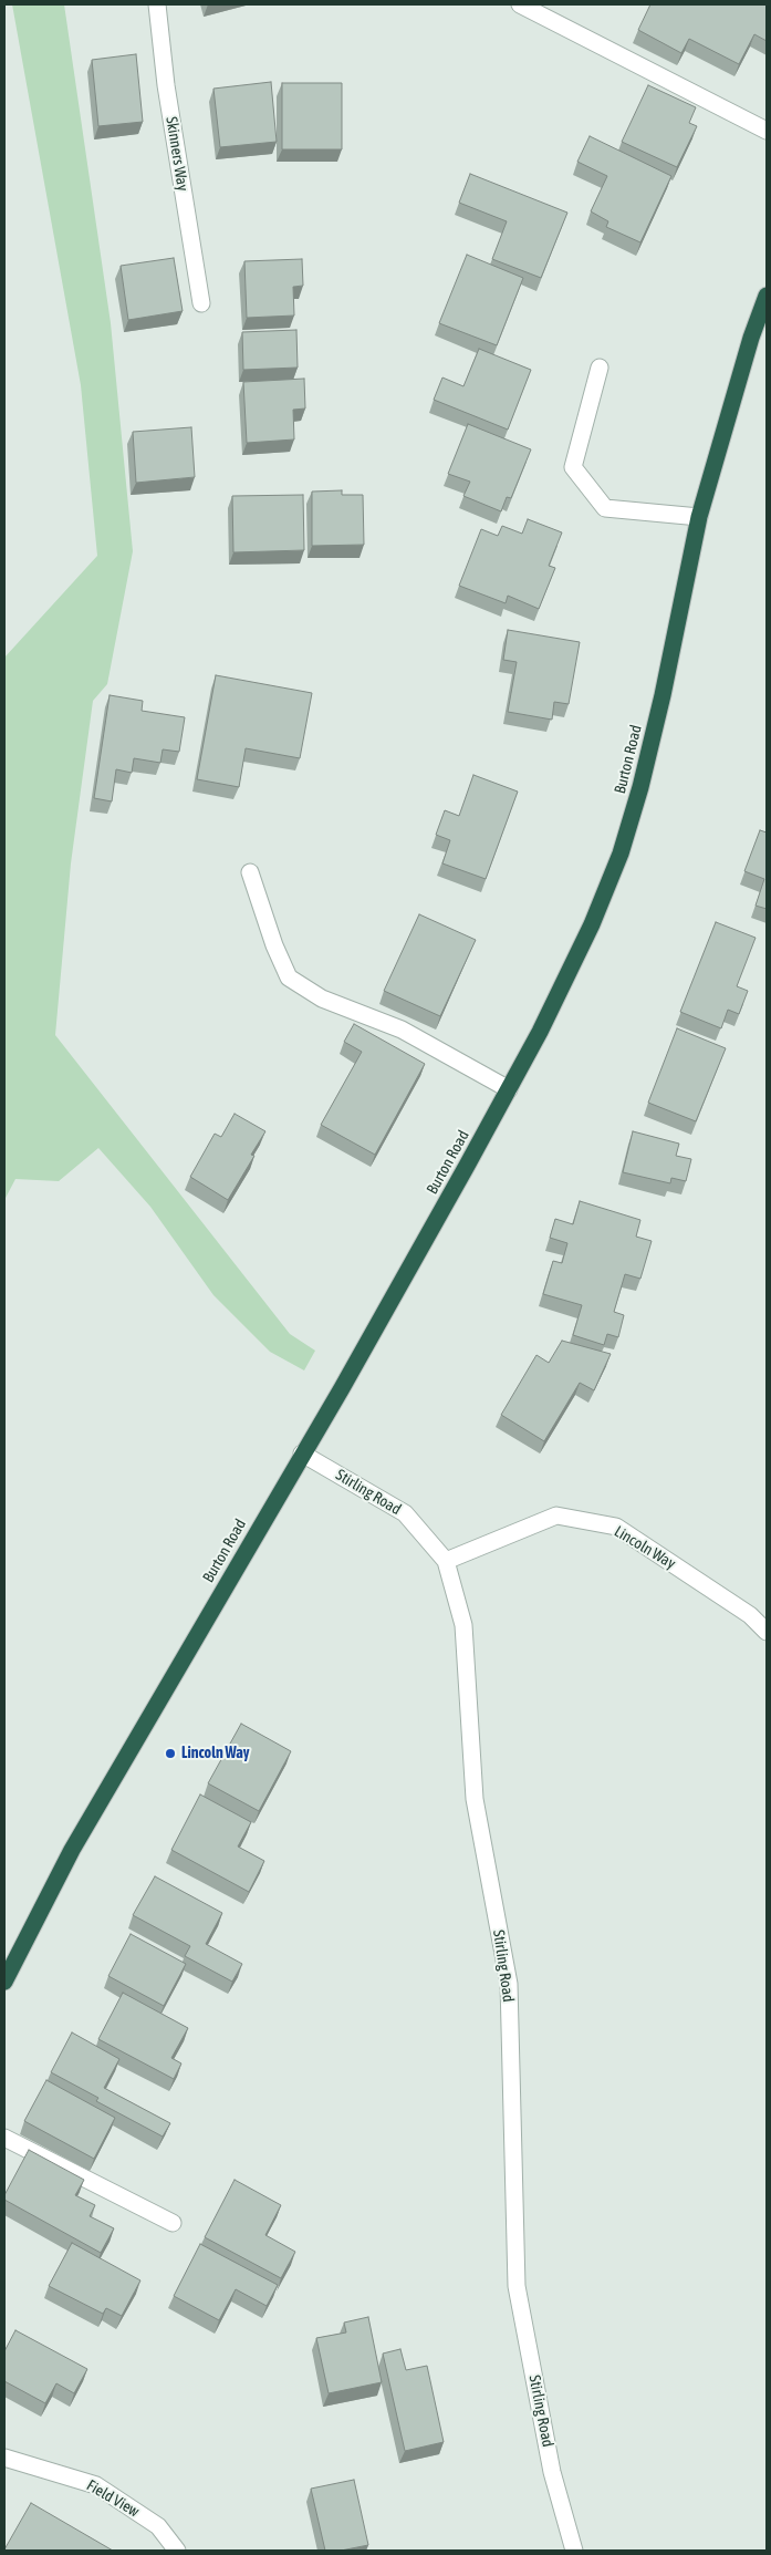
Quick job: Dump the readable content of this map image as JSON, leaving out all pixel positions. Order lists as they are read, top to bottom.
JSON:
{
  "streets": {
    "highway": ["Burton Road"],
    "street": [
      "Skinners Way",
      "Stirling Road",
      "Lincoln Way",
      "Field View"
    ]
  },
  "crossings": [
    ["Burton Road", "Stirling Road"],
    ["Stirling Road", "Lincoln Way"]
  ],
  "places": ["Lincoln Way"]
}
